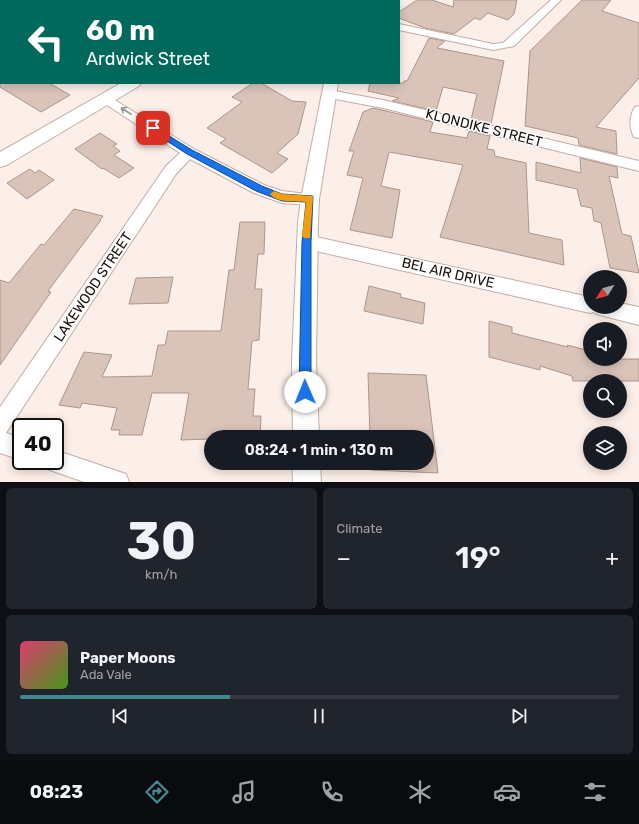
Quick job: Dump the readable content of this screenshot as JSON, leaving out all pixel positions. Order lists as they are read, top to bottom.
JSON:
{
  "streets": {
    "street": ["KLONDIKE STREET", "BEL AIR DRIVE", "LAKEWOOD STREET"]
  },
  "north": "bottom left",
  "page": {
    "turn": ["60 m", "Ardwick Street"],
    "limit": "40",
    "trip": "08:24 · 1 min · 130 m",
    "tile": [
      ["30", "km/h"],
      "Climate"
    ],
    "heat": ["−", "19°", "+"],
    "song": ["Paper Moons", "Ada Vale"],
    "tabs": "08:23"
  }
}
